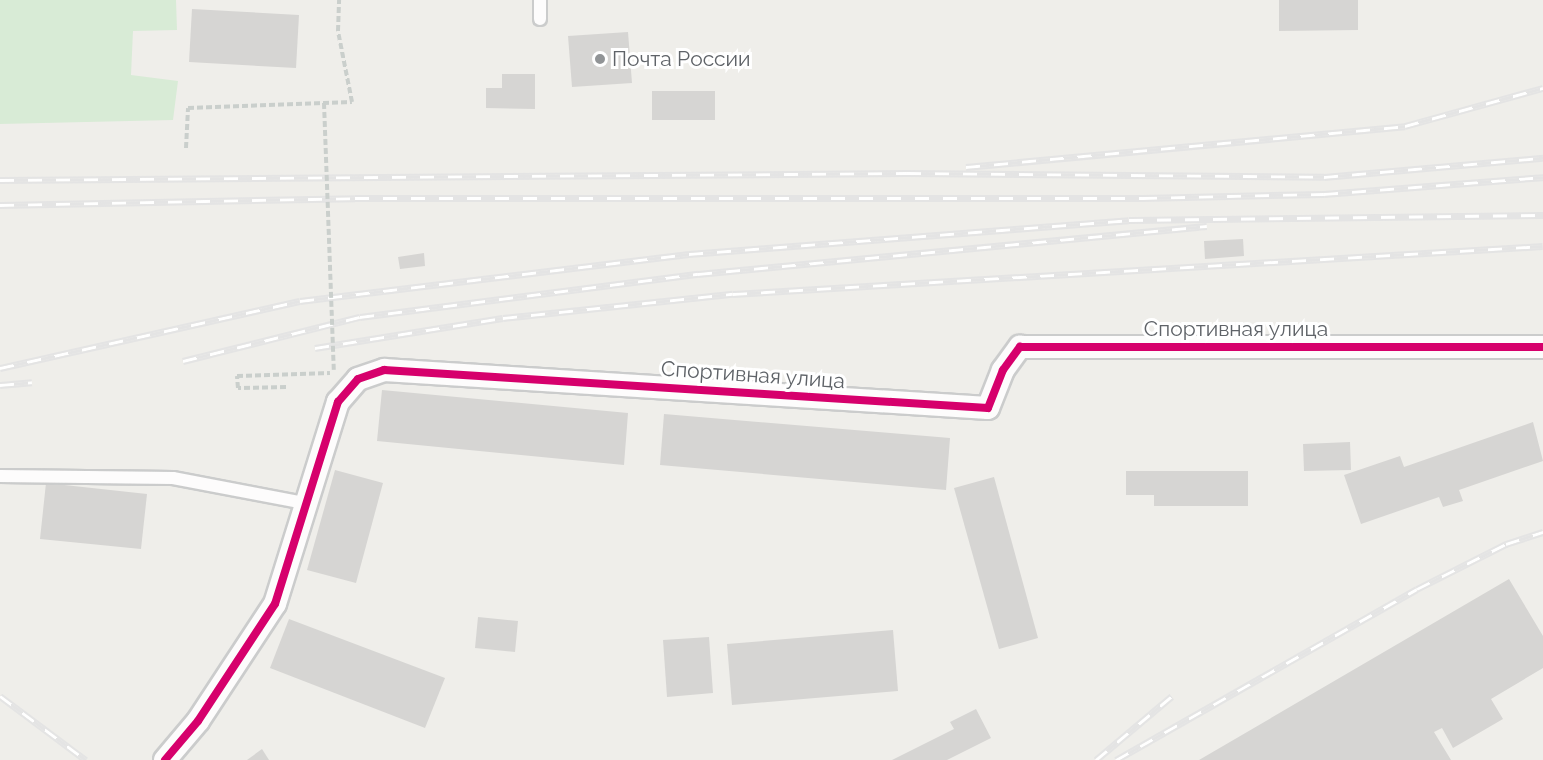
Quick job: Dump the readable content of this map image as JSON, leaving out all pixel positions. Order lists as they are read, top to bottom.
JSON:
{
  "streets": {
    "street": ["Спортивная улица"]
  },
  "places": ["Почта России"]
}
